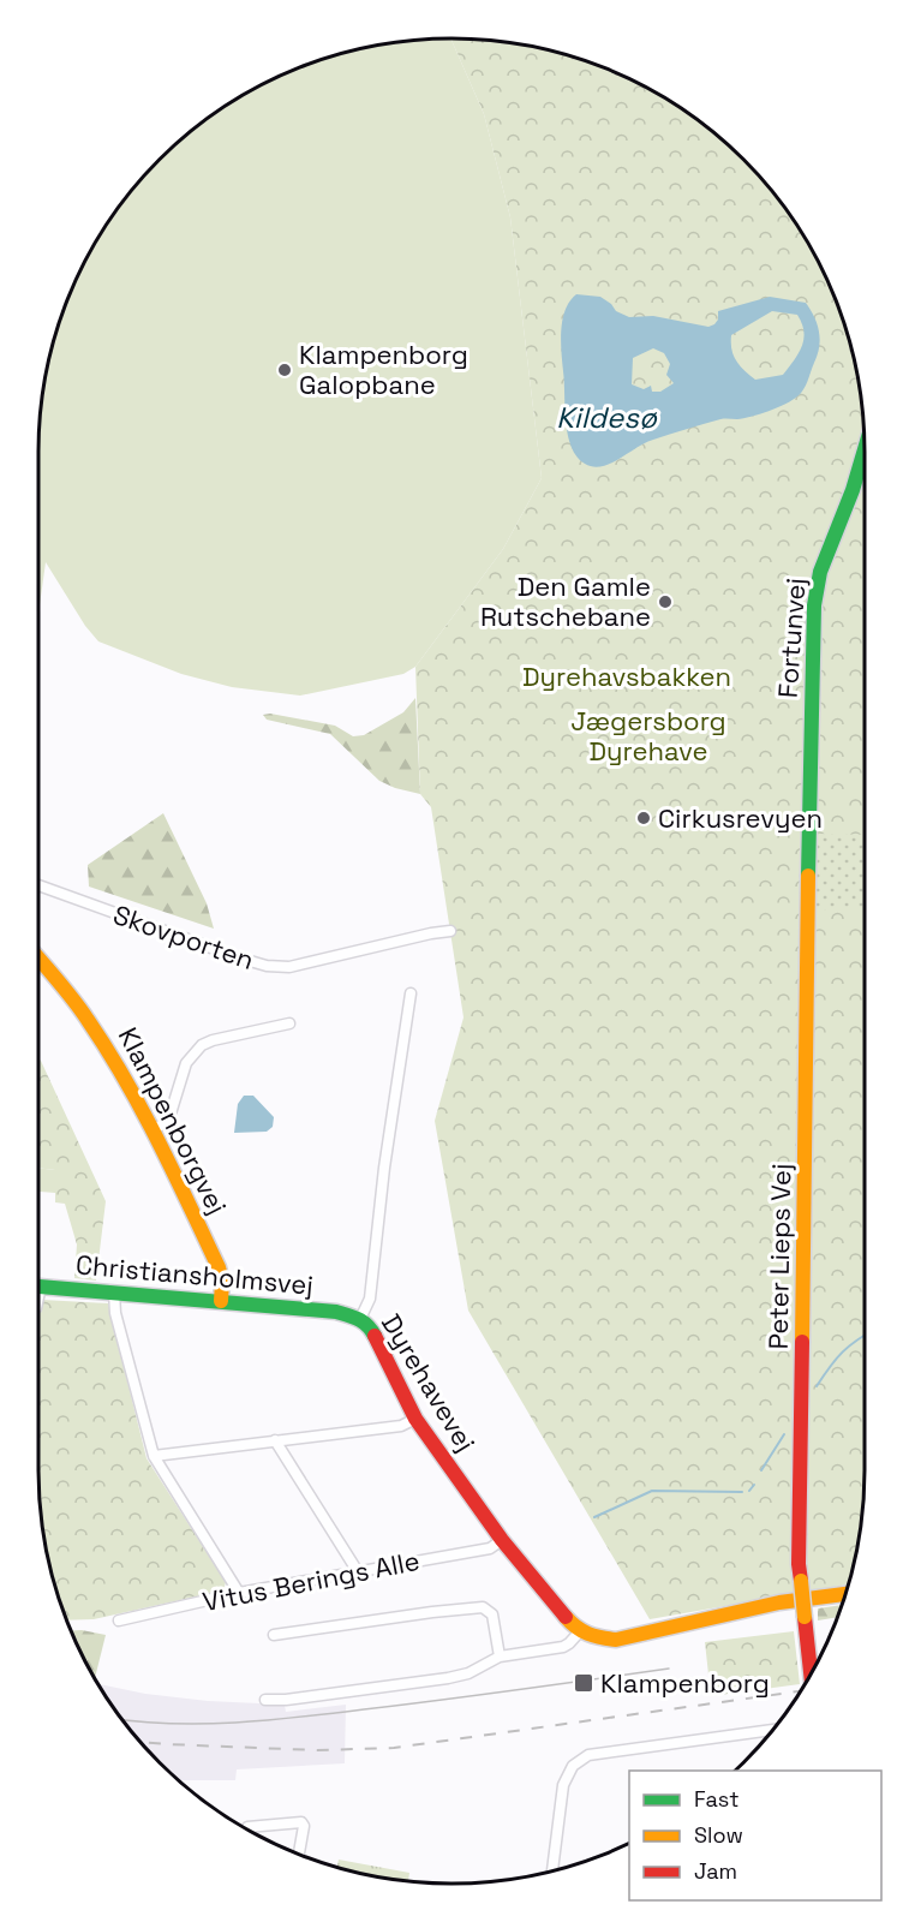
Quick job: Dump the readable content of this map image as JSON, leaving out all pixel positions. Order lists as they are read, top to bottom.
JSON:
{
  "streets": {
    "street": [
      "Fortunvej",
      "Skovporten",
      "Klampenborgvej",
      "Peter Lieps Vej",
      "Christiansholmsvej",
      "Dyrehavevej",
      "Vitus Berings Alle"
    ]
  },
  "crossings": [
    ["Fortunvej", "Peter Lieps Vej"],
    ["Klampenborgvej", "Christiansholmsvej"],
    ["Christiansholmsvej", "Dyrehavevej"],
    ["Dyrehavevej", "Vitus Berings Alle"]
  ],
  "water": ["Kildesø"],
  "parks": ["Dyrehavsbakken", "Jægersborg Dyrehave"],
  "places": {
    "other": ["Klampenborg Galopbane", "Den Gamle Rutschebane", "Cirkusrevyen"],
    "transit": ["Klampenborg"]
  },
  "legend": ["Fast", "Slow", "Jam"]
}
